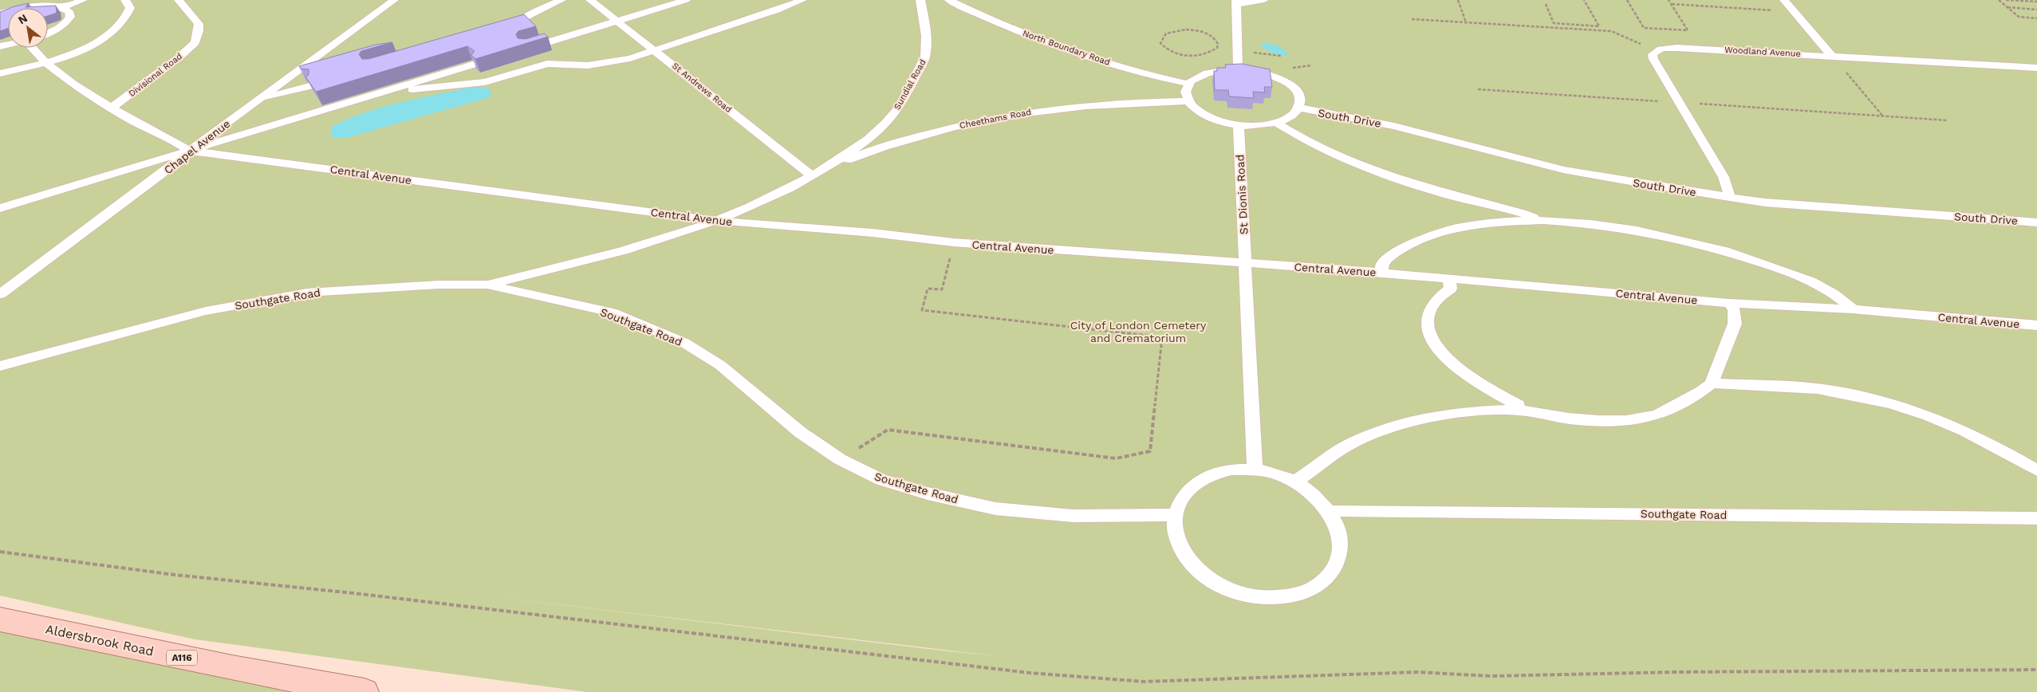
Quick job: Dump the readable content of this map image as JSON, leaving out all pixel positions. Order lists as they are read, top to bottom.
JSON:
{
  "streets": {
    "main road": ["Aldersbrook Road", "A116"],
    "lane": [
      "North Boundary Road",
      "Woodland Avenue",
      "Divisional Road",
      "Sundial Road",
      "St Andrews Road",
      "South Drive",
      "Cheethams Road",
      "Chapel Avenue",
      "Central Avenue",
      "St Dionis Road",
      "Southgate Road"
    ]
  },
  "crossings": [
    ["Divisional Road", "Central Avenue"],
    ["Sundial Road", "St Andrews Road"],
    ["Sundial Road", "Cheethams Road"],
    ["St Andrews Road", "Cheethams Road"],
    ["Chapel Avenue", "Central Avenue"],
    ["Central Avenue", "St Dionis Road"]
  ],
  "parks": ["City of London Cemetery and Crematorium"],
  "north": "top left"
}
